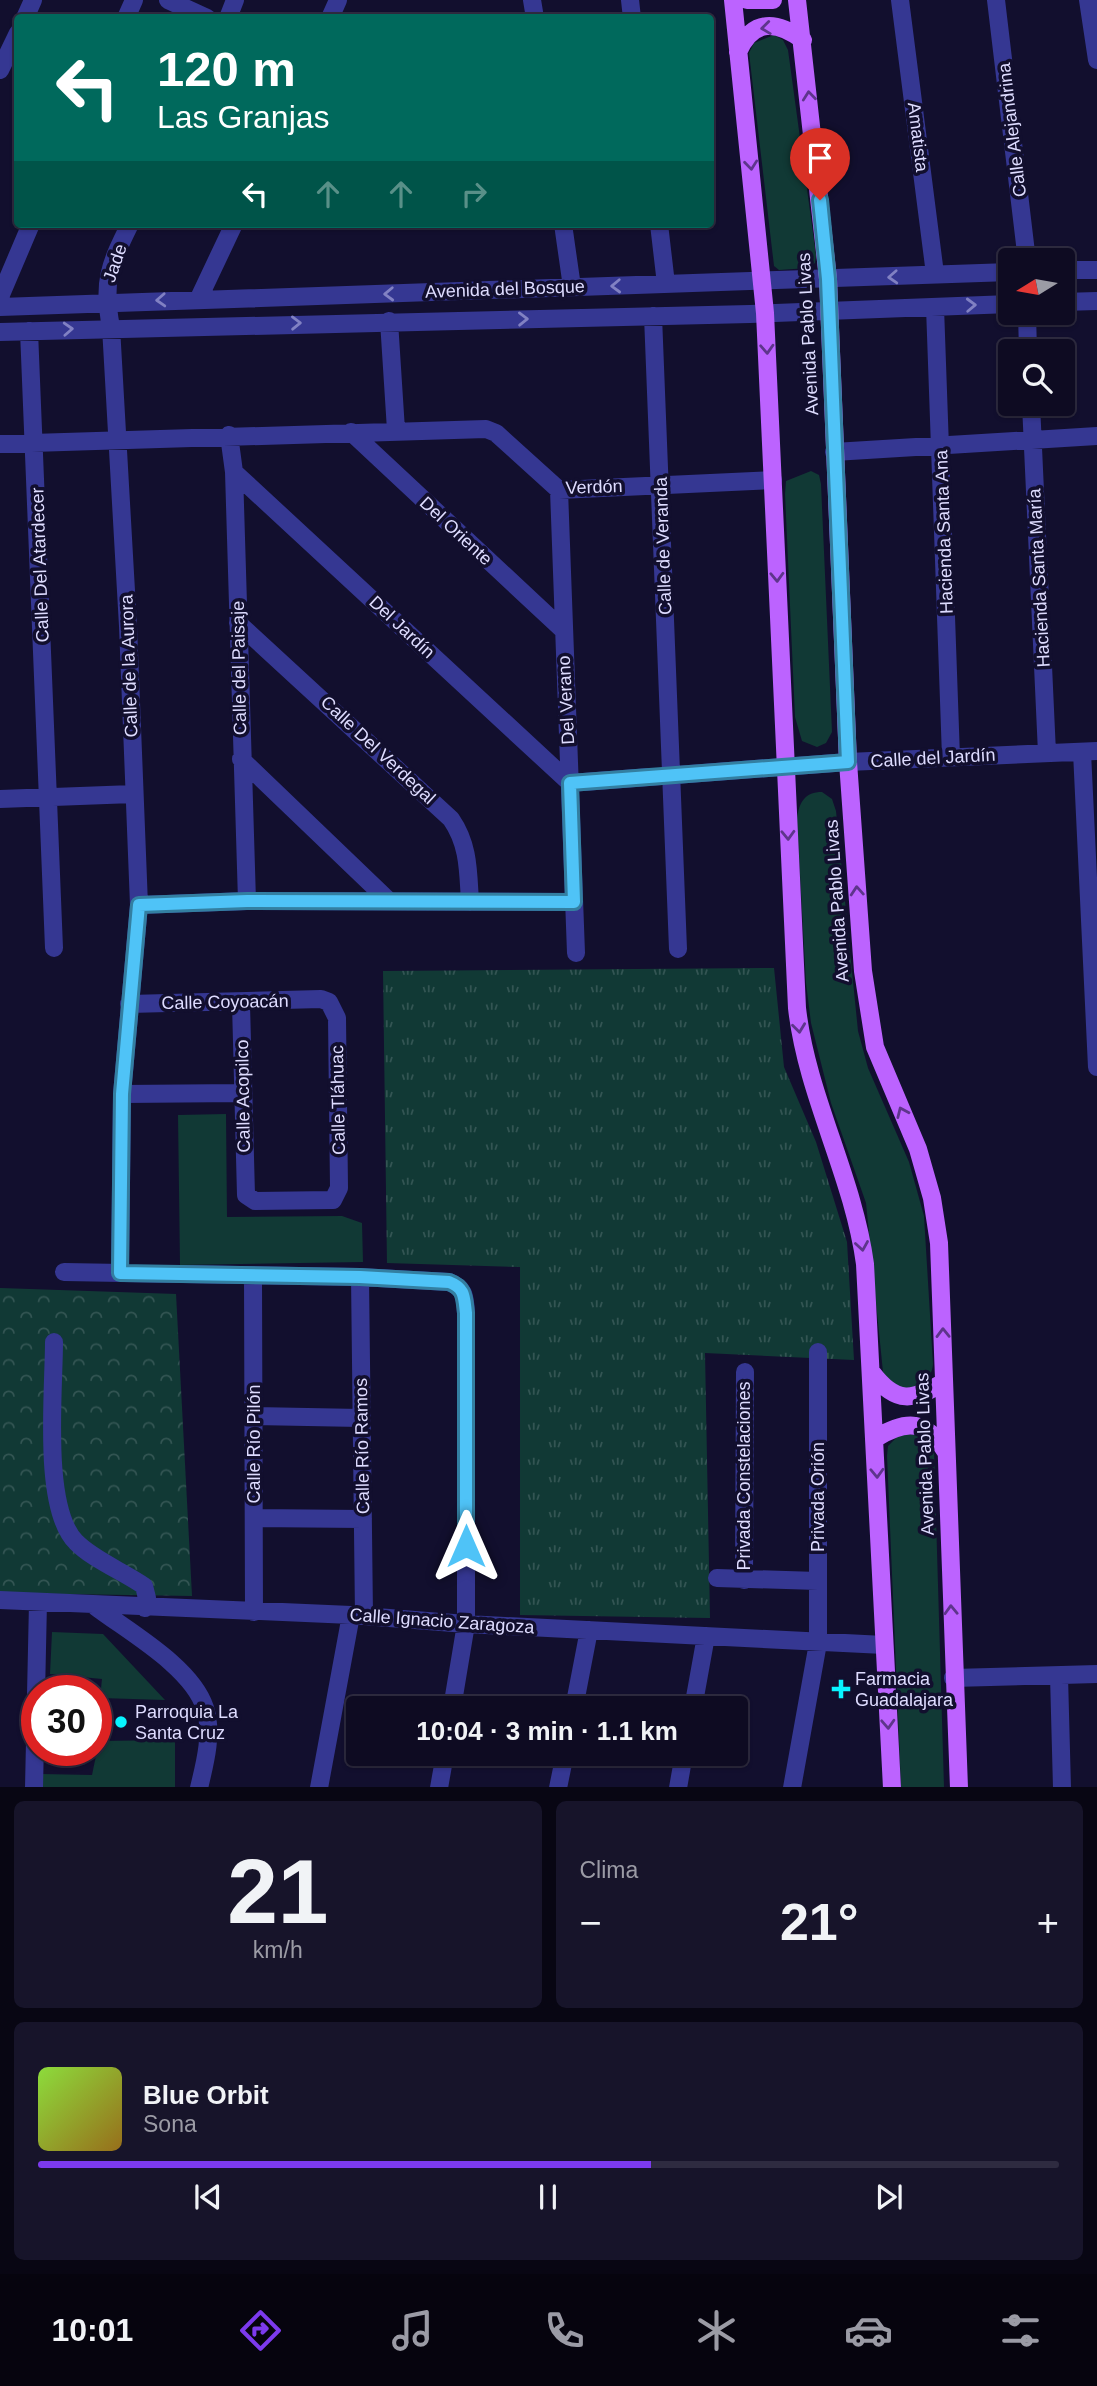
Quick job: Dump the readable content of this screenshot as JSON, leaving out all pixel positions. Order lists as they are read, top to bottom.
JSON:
{
  "streets": {
    "main road": ["Avenida Pablo Livas"],
    "street": [
      "Calle Alejandrina",
      "Amatista",
      "Jade",
      "Avenida del Bosque",
      "Verdón",
      "Del Oriente",
      "Hacienda Santa Ana",
      "Calle de Veranda",
      "Calle Del Atardecer",
      "Hacienda Santa María",
      "Del Jardín",
      "Calle de la Aurora",
      "Calle del Paisaje",
      "Del Verano",
      "Calle Del Verdegal",
      "Calle del Jardín",
      "Calle Coyoacán",
      "Calle Acopilco",
      "Calle Tláhuac",
      "Calle Río Pilón",
      "Calle Río Ramos",
      "Privada Constelaciones",
      "Privada Orión",
      "Calle Ignacio Zaragoza"
    ]
  },
  "crossings": [
    ["Amatista", "Avenida del Bosque"],
    ["Jade", "Avenida del Bosque"],
    ["Jade", "Calle de la Aurora"],
    ["Avenida del Bosque", "Avenida Pablo Livas"],
    ["Avenida del Bosque", "Hacienda Santa Ana"],
    ["Avenida del Bosque", "Calle de Veranda"],
    ["Avenida del Bosque", "Calle Del Atardecer"],
    ["Avenida del Bosque", "Calle de la Aurora"],
    ["Avenida Pablo Livas", "Calle del Jardín"],
    ["Verdón", "Del Oriente"],
    ["Verdón", "Calle de Veranda"],
    ["Verdón", "Calle Del Atardecer"],
    ["Verdón", "Calle de la Aurora"],
    ["Verdón", "Calle del Paisaje"],
    ["Verdón", "Del Verano"],
    ["Del Oriente", "Del Verano"],
    ["Hacienda Santa Ana", "Calle del Jardín"],
    ["Calle de Veranda", "Calle del Jardín"],
    ["Hacienda Santa María", "Calle del Jardín"],
    ["Del Jardín", "Calle del Paisaje"],
    ["Del Jardín", "Del Verano"],
    ["Del Jardín", "Calle del Jardín"],
    ["Calle de la Aurora", "Calle Coyoacán"],
    ["Calle del Paisaje", "Calle Del Verdegal"],
    ["Del Verano", "Calle del Jardín"],
    ["Calle Coyoacán", "Calle Acopilco"],
    ["Calle Coyoacán", "Calle Tláhuac"],
    ["Calle Acopilco", "Calle Tláhuac"],
    ["Calle Río Pilón", "Calle Ignacio Zaragoza"],
    ["Calle Río Ramos", "Calle Ignacio Zaragoza"],
    ["Privada Orión", "Calle Ignacio Zaragoza"]
  ],
  "places": {
    "health": ["Farmacia Guadalajara"],
    "other": ["Parroquia La Santa Cruz"]
  },
  "north": "left",
  "page": {
    "turn": ["120 m", "Las Granjas"],
    "limit": "30",
    "trip": "10:04 · 3 min · 1.1 km",
    "tile": [
      ["21", "km/h"],
      "Clima"
    ],
    "heat": ["−", "21°", "+"],
    "song": ["Blue Orbit", "Sona"],
    "tabs": "10:01"
  }
}
